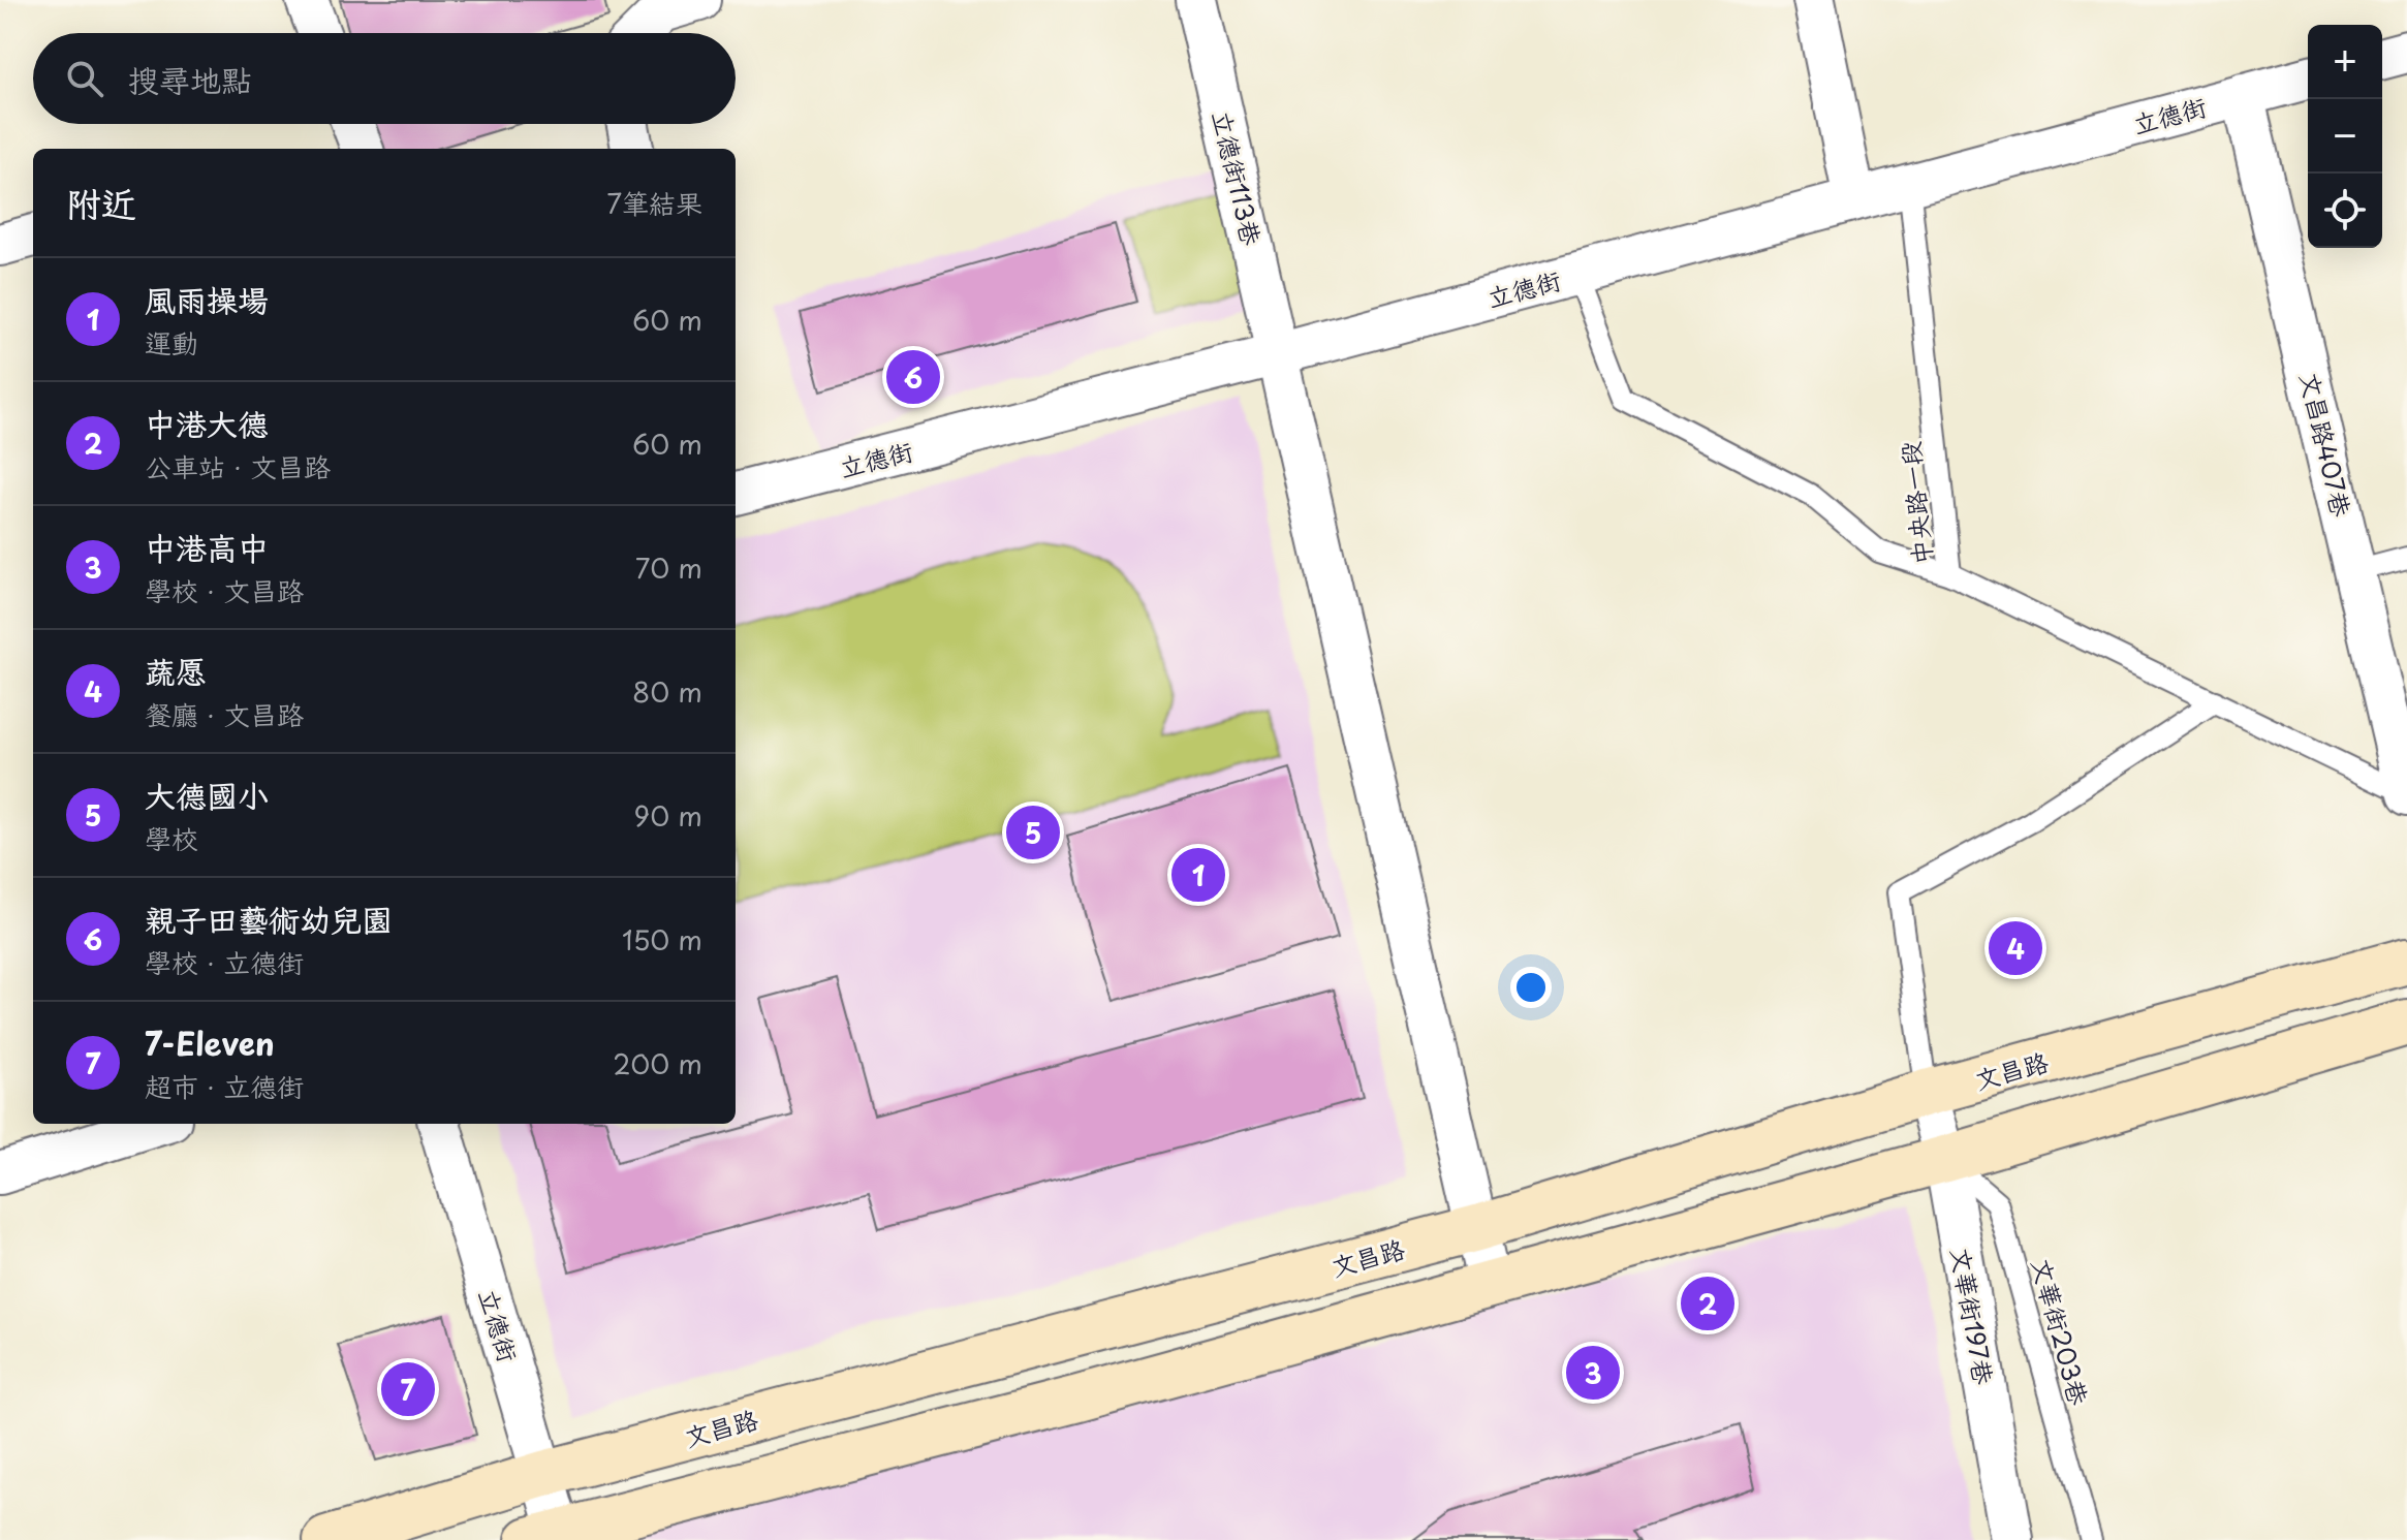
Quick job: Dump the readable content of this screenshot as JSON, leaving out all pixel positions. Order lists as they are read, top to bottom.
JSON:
{
  "streets": {
    "street": [
      "立德街",
      "立德街113巷",
      "文昌路407巷",
      "文昌路",
      "文華街197巷"
    ],
    "lane": ["中央路一段", "文華街203巷"]
  },
  "crossings": [
    ["立德街", "立德街113巷"],
    ["立德街", "文昌路407巷"],
    ["立德街", "中央路一段"],
    ["立德街", "文昌路"],
    ["立德街113巷", "文昌路"],
    ["文昌路407巷", "中央路一段"],
    ["文昌路", "文華街197巷"],
    ["文華街197巷", "文華街203巷"]
  ],
  "page": {
    "map_buttons": ["+", "−"],
    "search": "搜尋地點",
    "heading": ["附近", "7筆結果"],
    "list": [
      {
        "mark": "1",
        "name": "風雨操場",
        "note": "運動",
        "value": "60 m"
      },
      {
        "mark": "2",
        "name": "中港大德",
        "note": "公車站 · 文昌路",
        "value": "60 m"
      },
      {
        "mark": "3",
        "name": "中港高中",
        "note": "學校 · 文昌路",
        "value": "70 m"
      },
      {
        "mark": "4",
        "name": "蔬愿",
        "note": "餐廳 · 文昌路",
        "value": "80 m"
      },
      {
        "mark": "5",
        "name": "大德國小",
        "note": "學校",
        "value": "90 m"
      },
      {
        "mark": "6",
        "name": "親子田藝術幼兒園",
        "note": "學校 · 立德街",
        "value": "150 m"
      },
      {
        "mark": "7",
        "name": "7-Eleven",
        "note": "超市 · 立德街",
        "value": "200 m"
      }
    ],
    "pins": [
      "6",
      "5",
      "1",
      "4",
      "2",
      "3",
      "7"
    ]
  }
}
